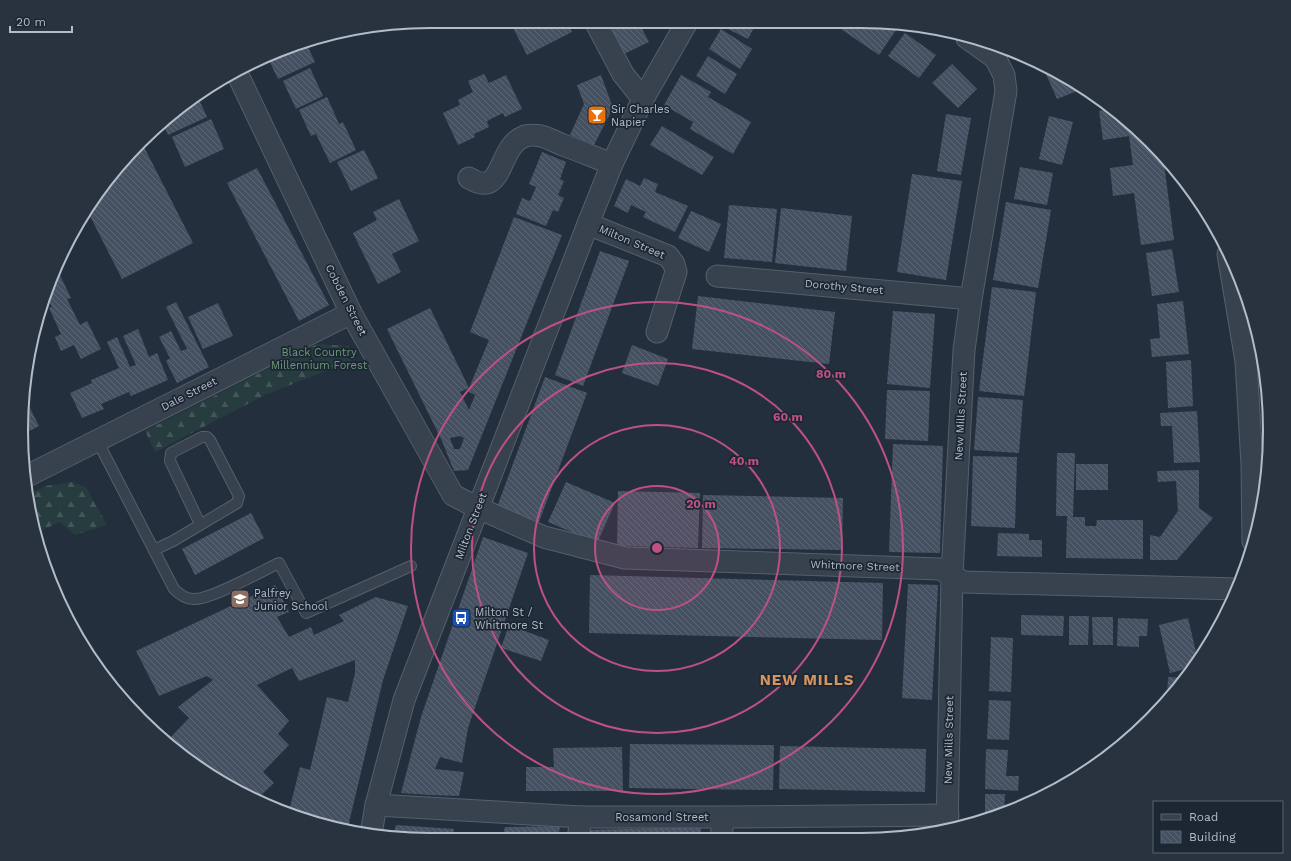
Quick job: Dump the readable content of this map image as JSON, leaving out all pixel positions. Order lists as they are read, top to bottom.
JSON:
{
  "streets": {
    "street": [
      "Milton Street",
      "Dorothy Street",
      "Cobden Street",
      "Dale Street",
      "New Mills Street",
      "Whitmore Street",
      "Rosamond Street"
    ]
  },
  "crossings": [
    ["Milton Street", "Cobden Street"],
    ["Milton Street", "Whitmore Street"],
    ["Milton Street", "Rosamond Street"],
    ["Dorothy Street", "New Mills Street"],
    ["Cobden Street", "Dale Street"],
    ["Cobden Street", "Whitmore Street"],
    ["New Mills Street", "Whitmore Street"],
    ["New Mills Street", "Rosamond Street"]
  ],
  "districts": ["NEW MILLS"],
  "parks": ["Black Country Millennium Forest"],
  "places": {
    "bar": ["Sir Charles Napier"],
    "school or university": ["Palfrey Junior School"],
    "bus stop": ["Milton St / Whitmore St"]
  },
  "legend": ["Road", "Building"],
  "scale_bar": "20 m",
  "rings": [
    "80 m",
    "60 m",
    "40 m",
    "20 m"
  ]
}
